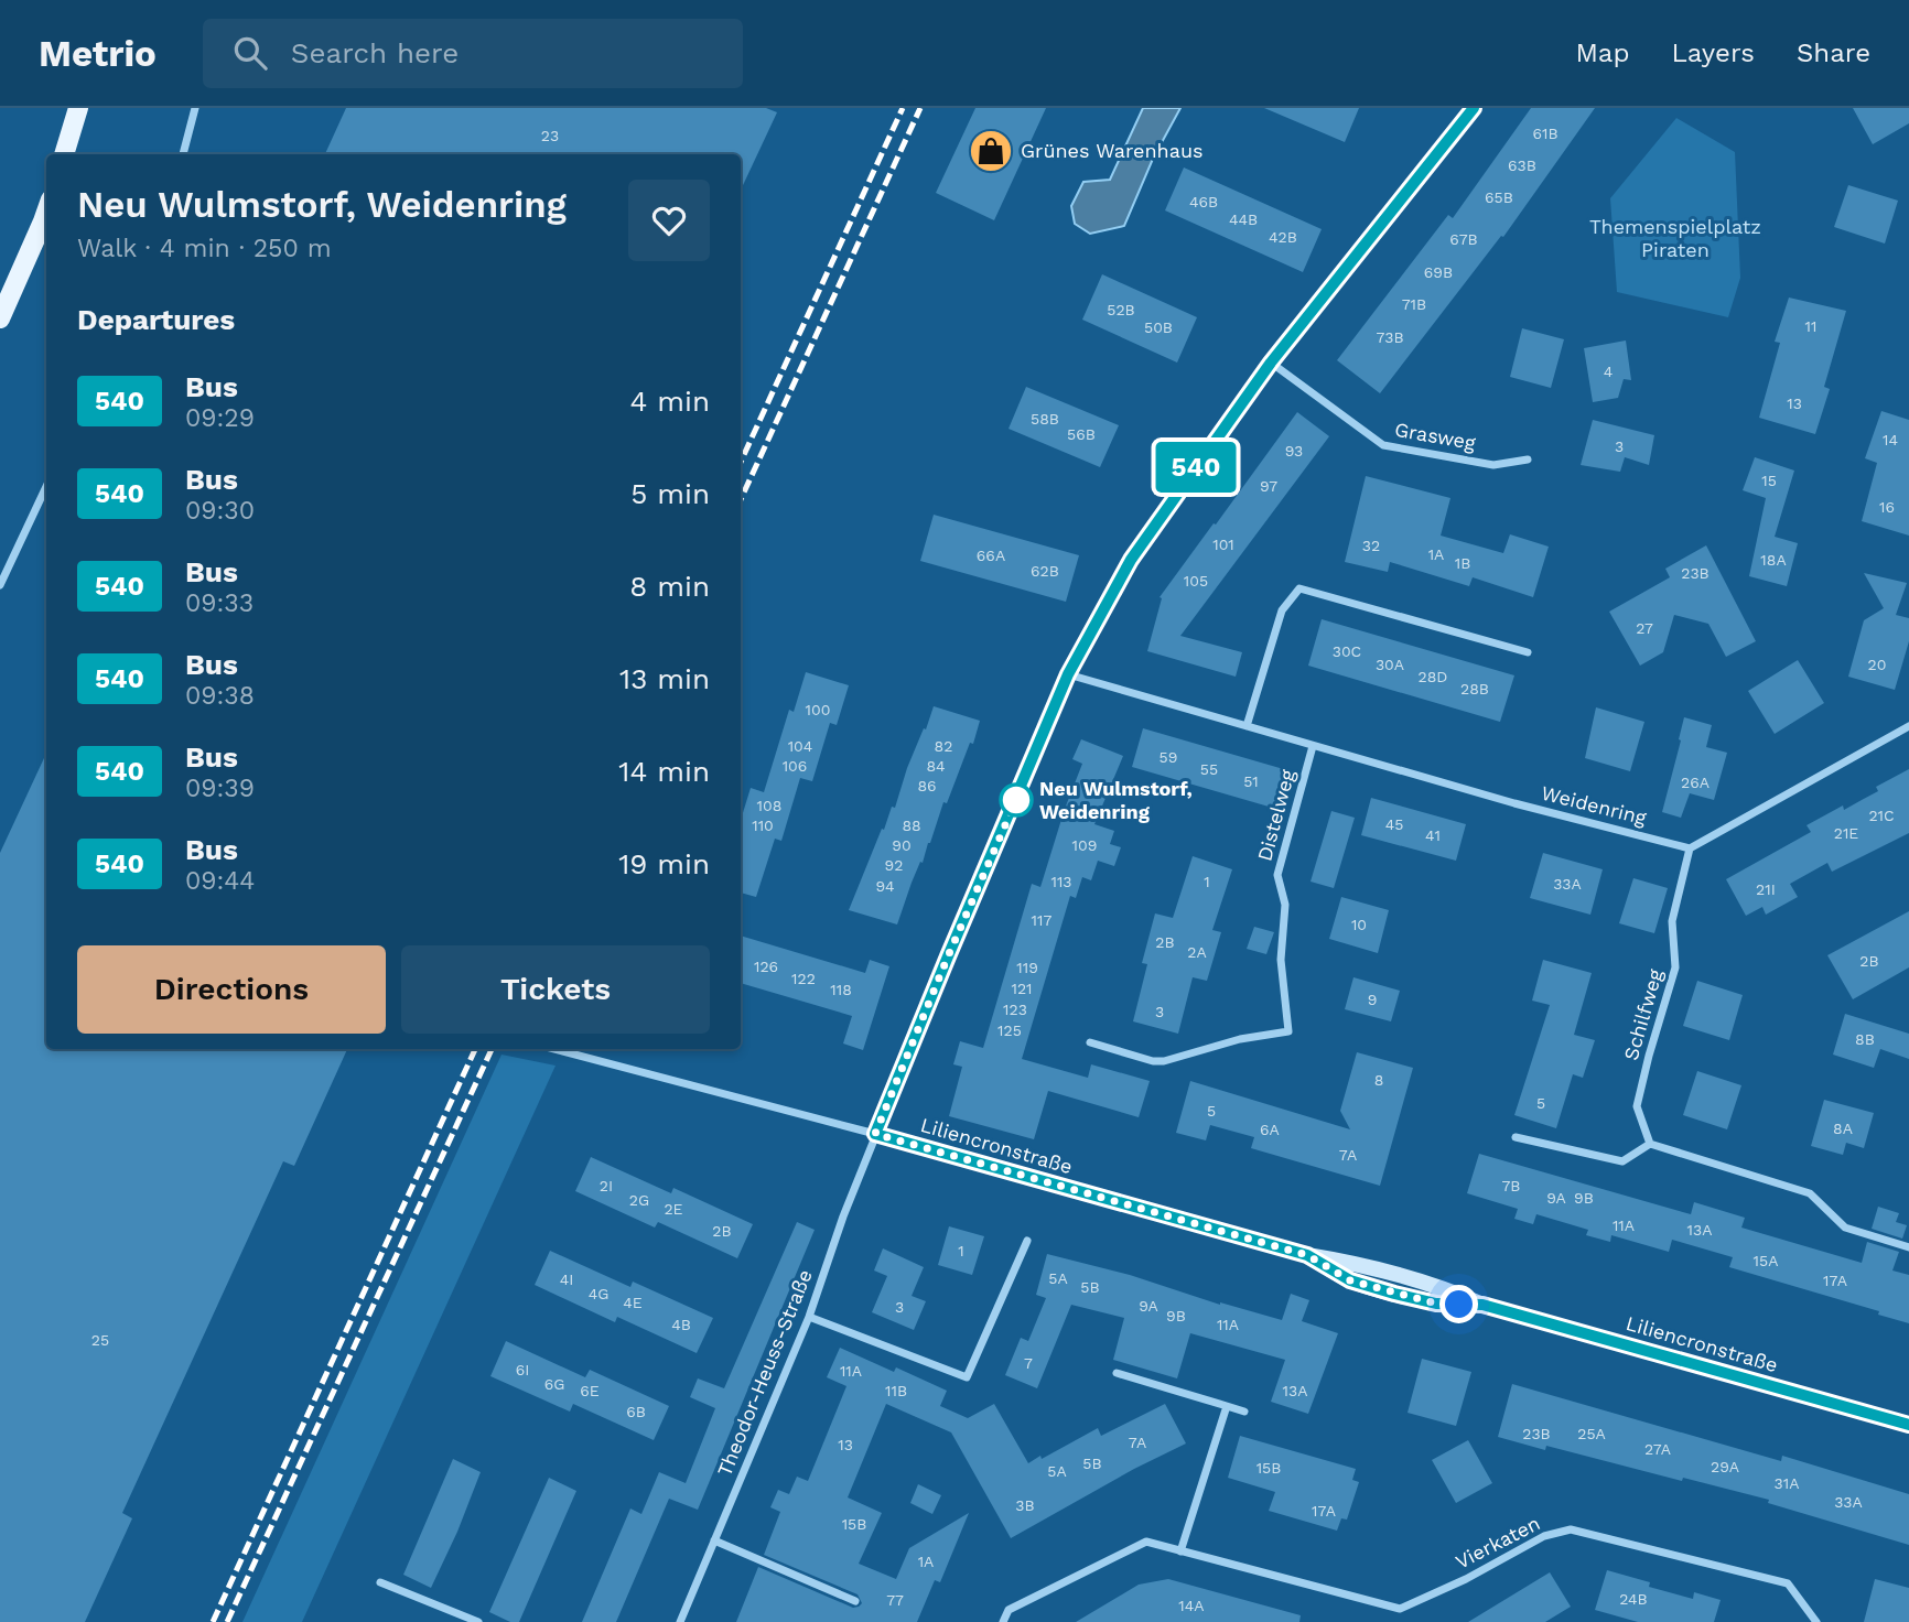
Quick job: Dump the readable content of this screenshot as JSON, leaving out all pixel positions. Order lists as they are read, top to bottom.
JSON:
{
  "streets": {
    "street": [
      "Grasweg",
      "Weidenring",
      "Distelweg",
      "Schilfweg",
      "Liliencronstraße",
      "Theodor-Heuss-Straße",
      "Vierkaten"
    ]
  },
  "crossings": [
    ["Grasweg", "Theodor-Heuss-Straße"],
    ["Weidenring", "Distelweg"],
    ["Weidenring", "Schilfweg"],
    ["Weidenring", "Theodor-Heuss-Straße"],
    ["Liliencronstraße", "Theodor-Heuss-Straße"]
  ],
  "parks": ["Themenspielplatz Piraten"],
  "places": {
    "shop": ["Grünes Warenhaus"],
    "other": ["Neu Wulmstorf, Weidenring"]
  },
  "lines": ["bus line 540"],
  "house_numbers": [
    "61B",
    "23",
    "63B",
    "65B",
    "46B",
    "44B",
    "42B",
    "67B",
    "69B",
    "71B",
    "52B",
    "11",
    "50B",
    "73B",
    "4",
    "13",
    "58B",
    "56B",
    "14",
    "3",
    "93",
    "15",
    "97",
    "16",
    "101",
    "32",
    "1A",
    "66A",
    "18A",
    "1B",
    "62B",
    "23B",
    "105",
    "27",
    "30C",
    "30A",
    "20",
    "28D",
    "28B",
    "100",
    "104",
    "82",
    "59",
    "106",
    "84",
    "55",
    "51",
    "26A",
    "86",
    "108",
    "21C",
    "45",
    "110",
    "88",
    "21E",
    "41",
    "90",
    "109",
    "92",
    "113",
    "1",
    "33A",
    "94",
    "21I",
    "117",
    "10",
    "2B",
    "2A",
    "2B",
    "126",
    "119",
    "122",
    "121",
    "118",
    "9",
    "123",
    "3",
    "125",
    "8B",
    "8",
    "5",
    "5",
    "8A",
    "6A",
    "7A",
    "2I",
    "7B",
    "9A",
    "9B",
    "2G",
    "2E",
    "11A",
    "13A",
    "2B",
    "1",
    "15A",
    "5A",
    "4I",
    "17A",
    "5B",
    "4G",
    "4E",
    "9A",
    "3",
    "9B",
    "4B",
    "11A",
    "25",
    "7",
    "6I",
    "11A",
    "6G",
    "6E",
    "11B",
    "13A",
    "6B",
    "23B",
    "25A",
    "7A",
    "13",
    "27A",
    "5B",
    "29A",
    "15B",
    "5A",
    "31A",
    "33A",
    "3B",
    "17A",
    "15B",
    "1A",
    "24B",
    "77",
    "14A"
  ],
  "page": {
    "header": "Metrio",
    "search": "Search here",
    "nav": ["Map", "Layers", "Share"],
    "on_map": "540",
    "heading": [
      ["Neu Wulmstorf, Weidenring", "Walk · 4 min · 250 m"],
      "Departures"
    ],
    "list": [
      {
        "mark": "540",
        "name": "Bus",
        "note": "09:29",
        "value": "4 min"
      },
      {
        "mark": "540",
        "name": "Bus",
        "note": "09:30",
        "value": "5 min"
      },
      {
        "mark": "540",
        "name": "Bus",
        "note": "09:33",
        "value": "8 min"
      },
      {
        "mark": "540",
        "name": "Bus",
        "note": "09:38",
        "value": "13 min"
      },
      {
        "mark": "540",
        "name": "Bus",
        "note": "09:39",
        "value": "14 min"
      },
      {
        "mark": "540",
        "name": "Bus",
        "note": "09:44",
        "value": "19 min"
      }
    ],
    "buttons": ["Directions", "Tickets"]
  }
}
